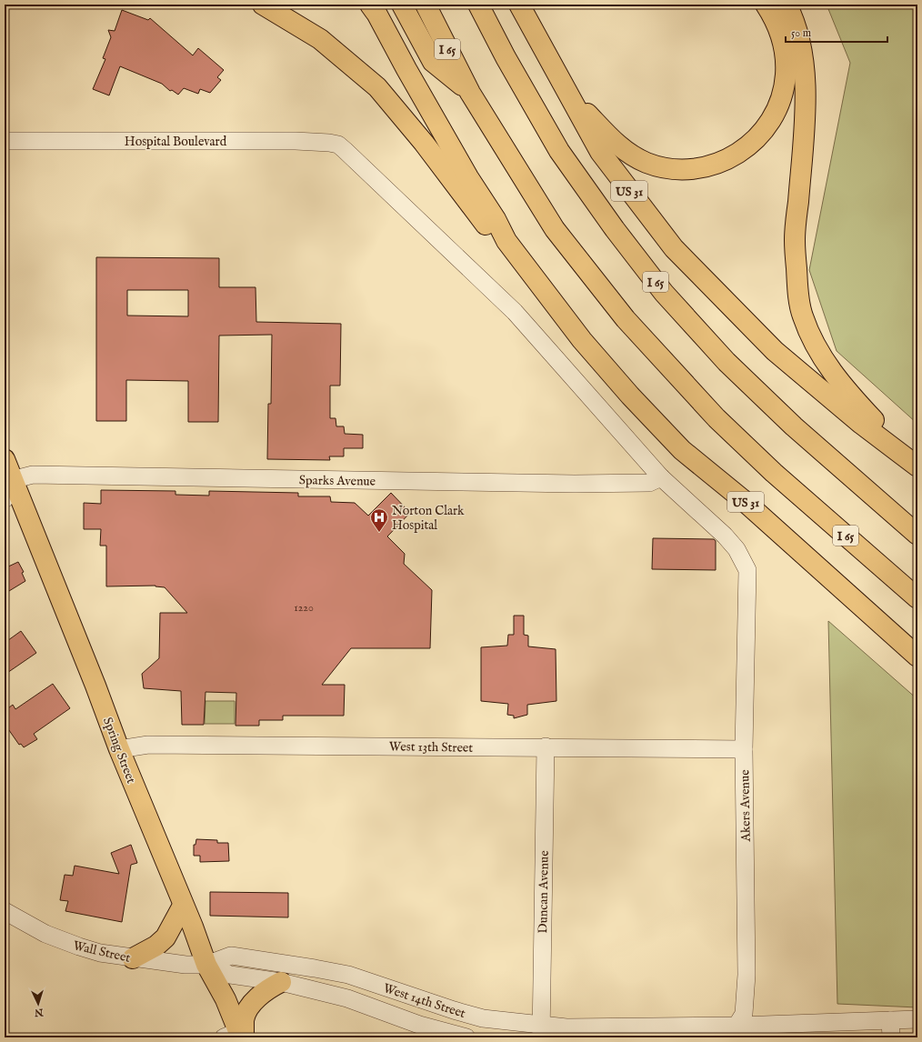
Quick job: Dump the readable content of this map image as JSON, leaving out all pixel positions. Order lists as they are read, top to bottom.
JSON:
{
  "streets": {
    "main road": ["I 65", "US 31", "Spring Street"],
    "street": [
      "Hospital Boulevard",
      "Sparks Avenue",
      "West 13th Street",
      "Akers Avenue",
      "Duncan Avenue",
      "Wall Street",
      "West 14th Street"
    ]
  },
  "crossings": [
    ["Hospital Boulevard", "Sparks Avenue"],
    ["Hospital Boulevard", "Akers Avenue"],
    ["Sparks Avenue", "Spring Street"],
    ["West 13th Street", "Spring Street"],
    ["West 13th Street", "Akers Avenue"],
    ["West 13th Street", "Duncan Avenue"],
    ["Spring Street", "Wall Street"],
    ["Spring Street", "West 14th Street"],
    ["Akers Avenue", "West 14th Street"],
    ["Duncan Avenue", "West 14th Street"],
    ["Wall Street", "West 14th Street"]
  ],
  "places": {
    "hospital": ["Norton Clark Hospital"]
  },
  "house_numbers": ["1220"],
  "scale_bar": "50 m",
  "north": "bottom"
}
